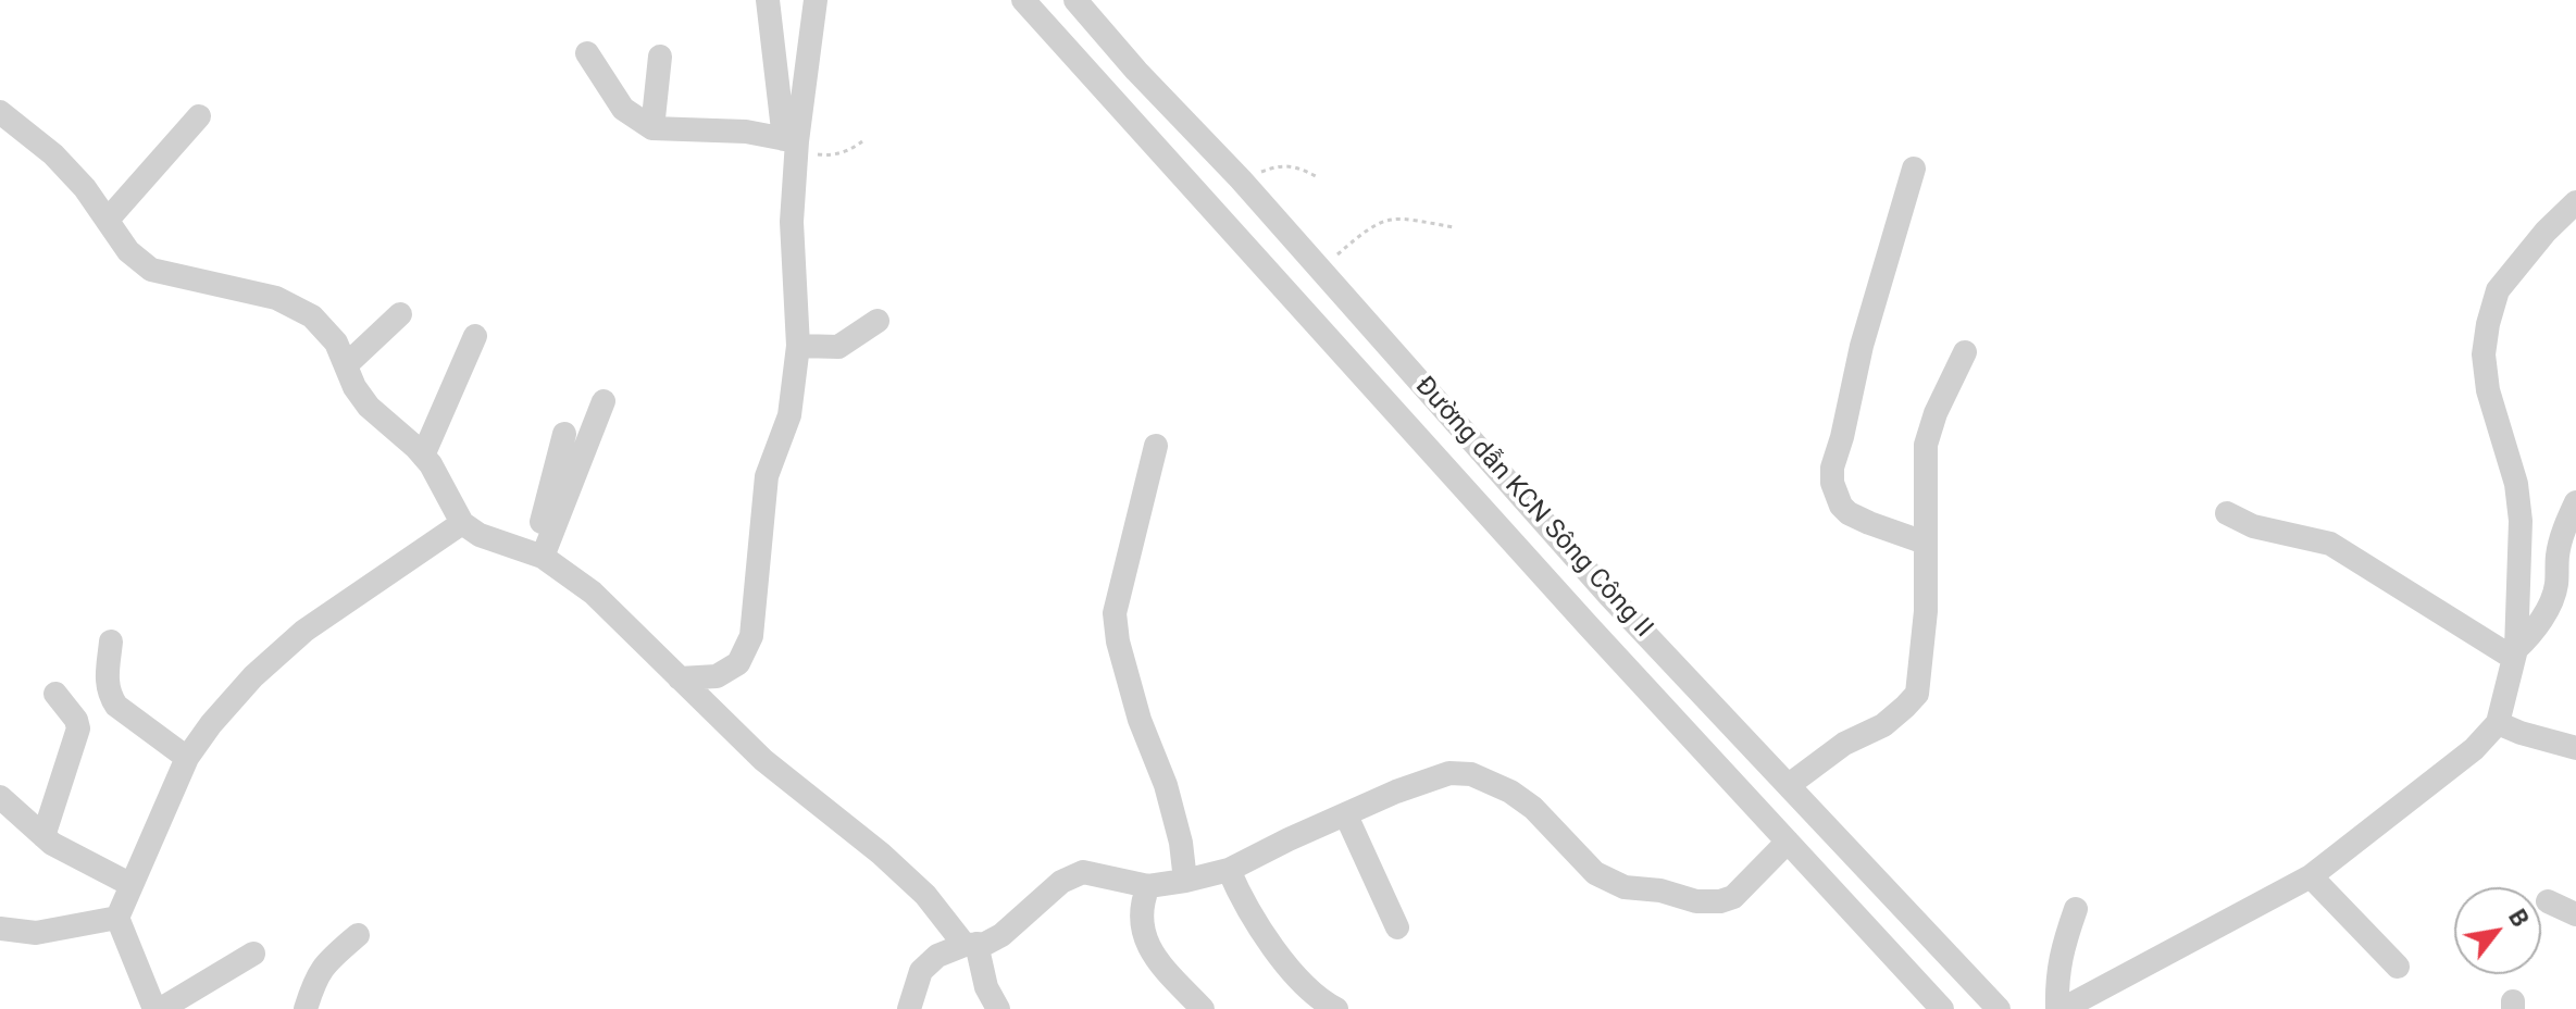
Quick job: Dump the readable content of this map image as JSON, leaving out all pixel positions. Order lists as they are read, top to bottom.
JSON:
{
  "streets": {
    "street": ["Đường dẫn KCN Sông Công II"]
  },
  "north": "top right"
}
